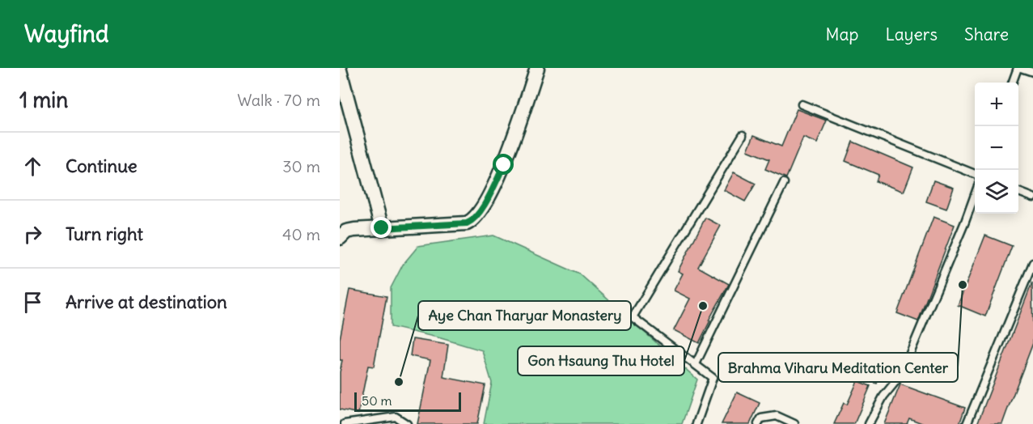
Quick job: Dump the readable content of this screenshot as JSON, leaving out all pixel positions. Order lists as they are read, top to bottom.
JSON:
{
  "places": ["Brahma Viharu Meditation Center", "Gon Hsaung Thu Hotel", "Aye Chan Tharyar Monastery"],
  "scale_bar": "50 m",
  "page": {
    "header": "Wayfind",
    "nav": ["Map", "Layers", "Share"],
    "heading": ["1 min", "Walk · 70 m"],
    "map_buttons": ["+", "−"],
    "list": [
      ["Continue", "30 m"],
      ["Turn right", "40 m"],
      "Arrive at destination"
    ],
    "scale": "50 m"
  }
}
